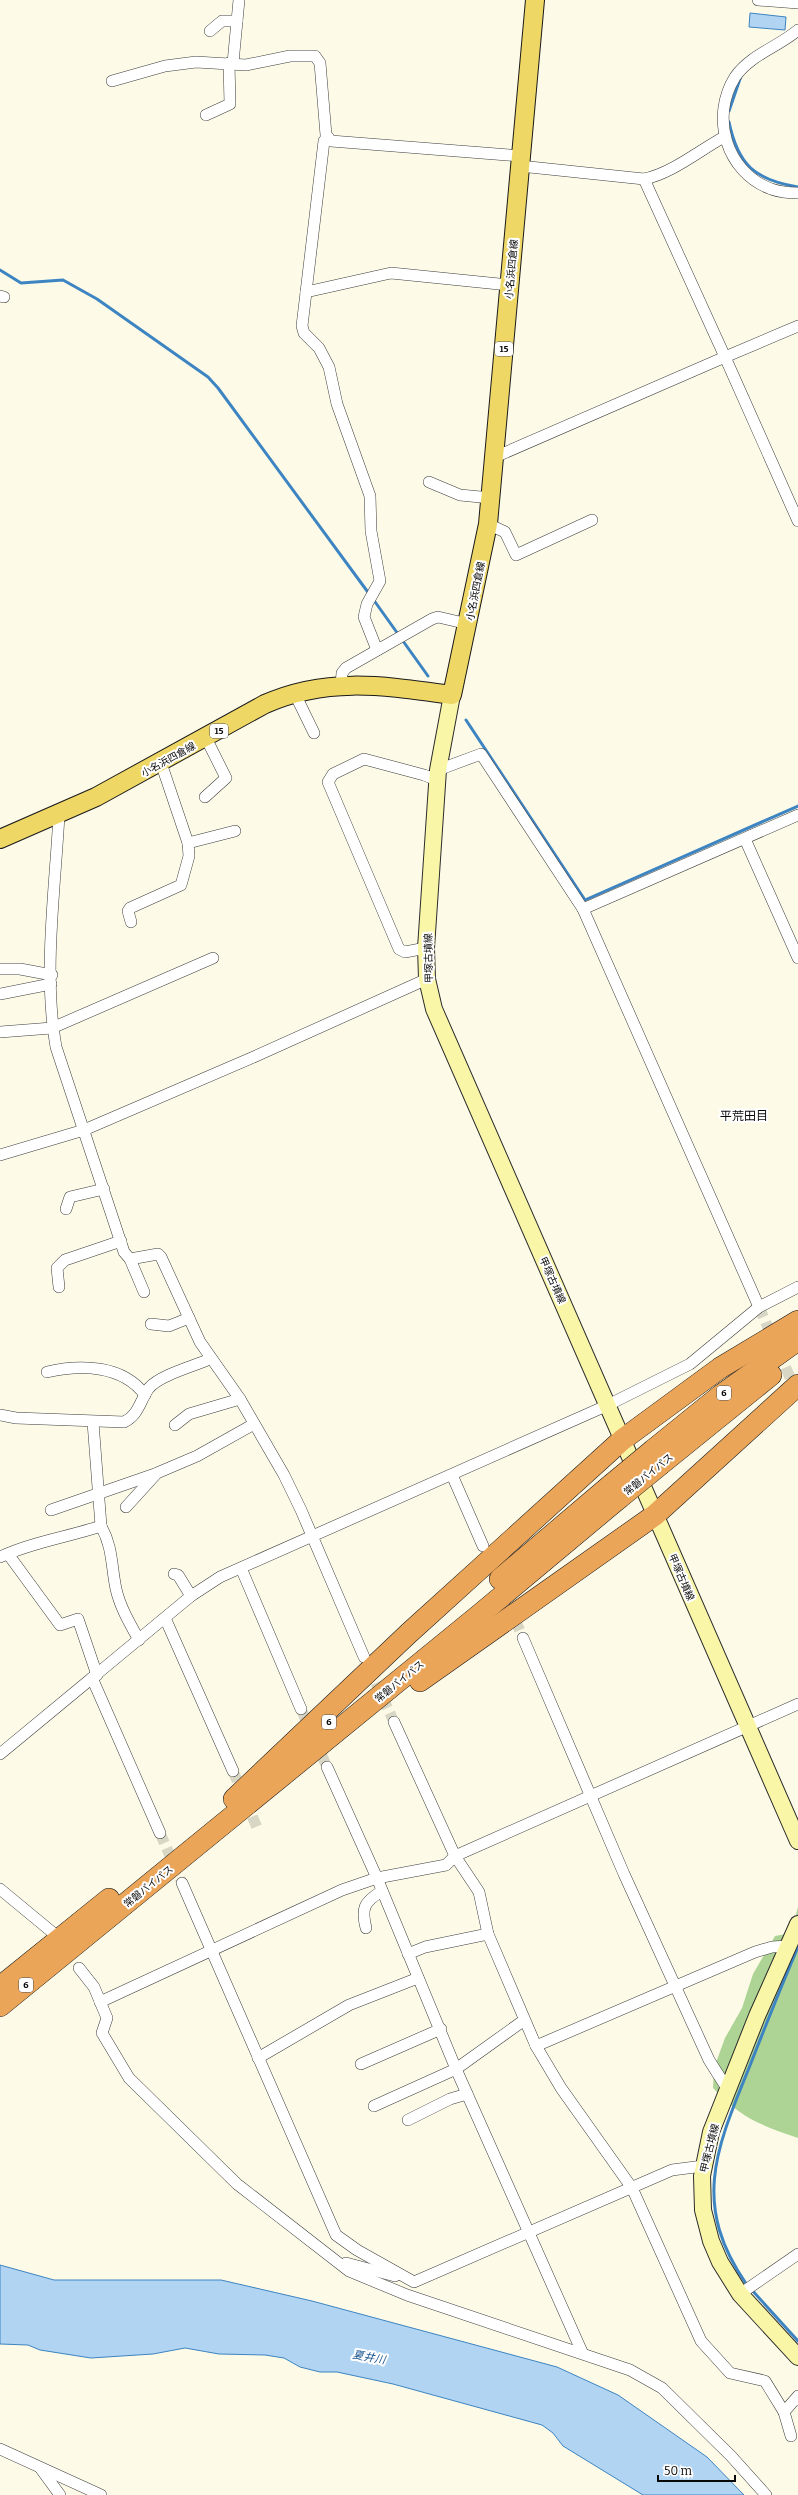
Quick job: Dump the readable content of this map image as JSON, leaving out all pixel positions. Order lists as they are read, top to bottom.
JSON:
{
  "streets": {
    "highway": ["6", "常磐バイパス"],
    "main road": ["小名浜四倉線", "15", "甲塚古墳線"]
  },
  "crossings": [
    ["小名浜四倉線", "甲塚古墳線"]
  ],
  "districts": ["平荒田目"],
  "water": ["夏井川"],
  "scale_bar": "50 m"
}
